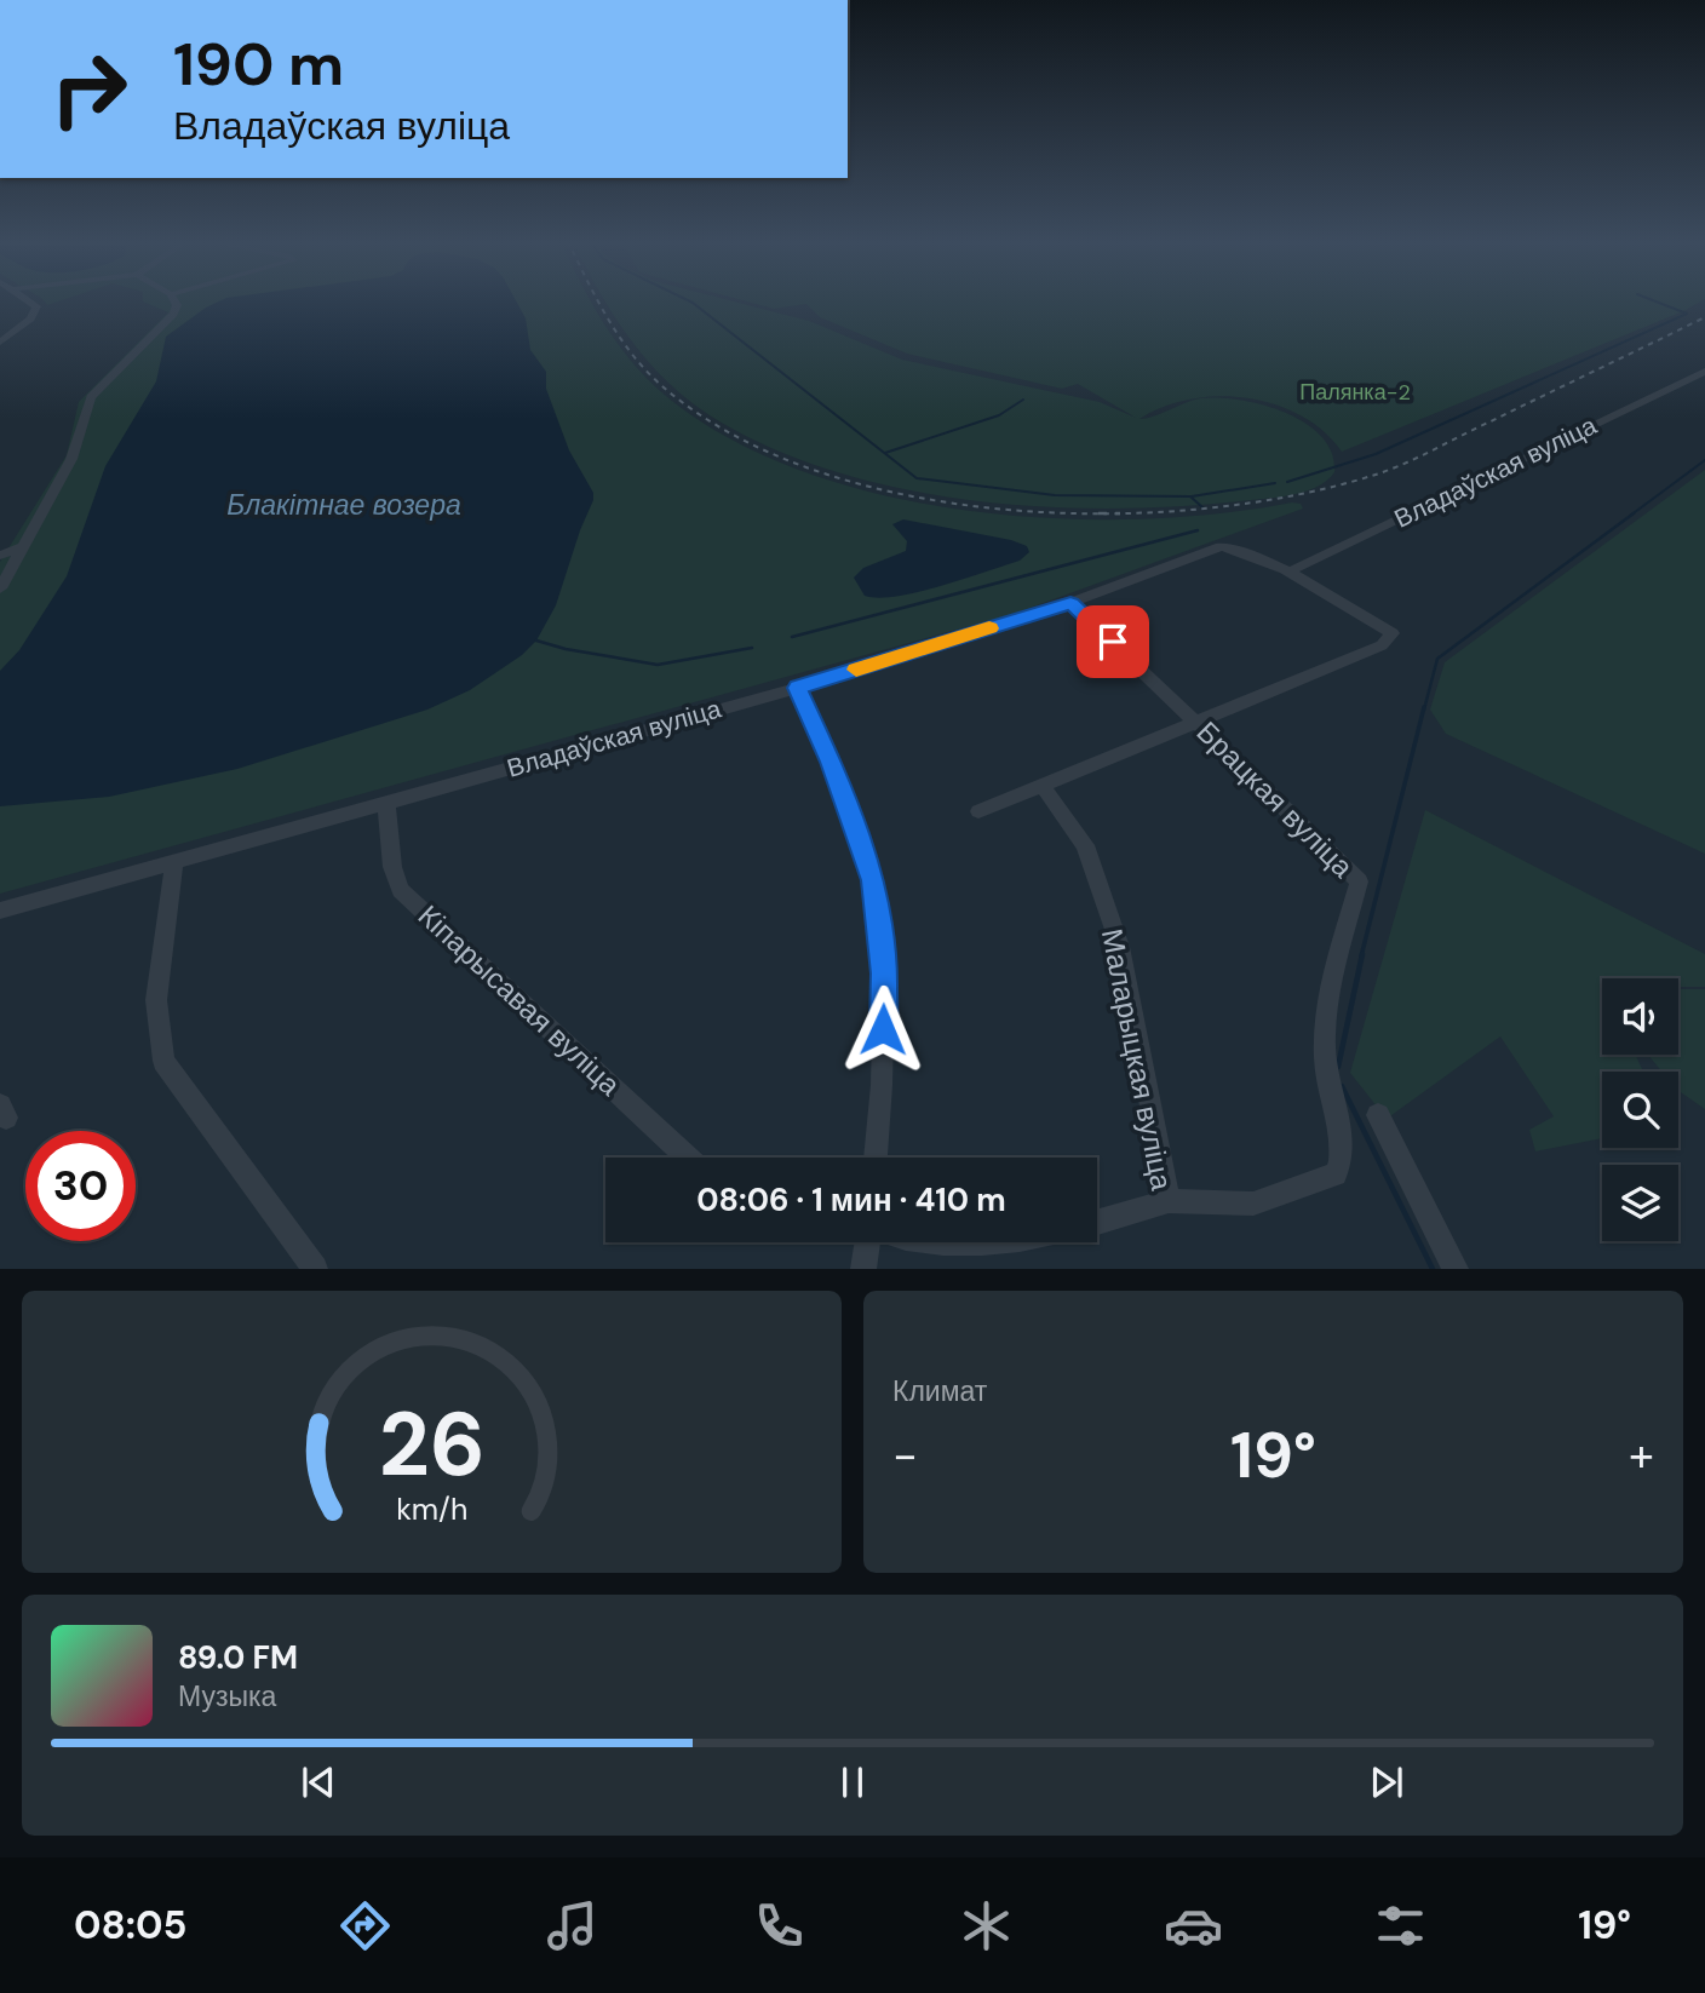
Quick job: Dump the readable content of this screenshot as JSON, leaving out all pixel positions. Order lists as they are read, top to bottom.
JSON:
{
  "streets": {
    "street": [
      "Владаўская вуліца",
      "Брацкая вуліца",
      "Кіпарысавая вуліца",
      "Маларыцкая вуліца"
    ]
  },
  "crossings": [
    ["Владаўская вуліца", "Брацкая вуліца"],
    ["Владаўская вуліца", "Кіпарысавая вуліца"],
    ["Брацкая вуліца", "Маларыцкая вуліца"]
  ],
  "water": ["Блакітнае возера"],
  "parks": ["Палянка-2"],
  "page": {
    "turn": ["190 m", "Владаўская вуліца"],
    "limit": "30",
    "trip": "08:06 · 1 мин · 410 m",
    "tile": "Климат",
    "heat": ["−", "19°", "+"],
    "song": ["89.0 FM", "Музыка"],
    "tabs": ["08:05", "19°"],
    "gauge": ["26", "km/h"]
  }
}
